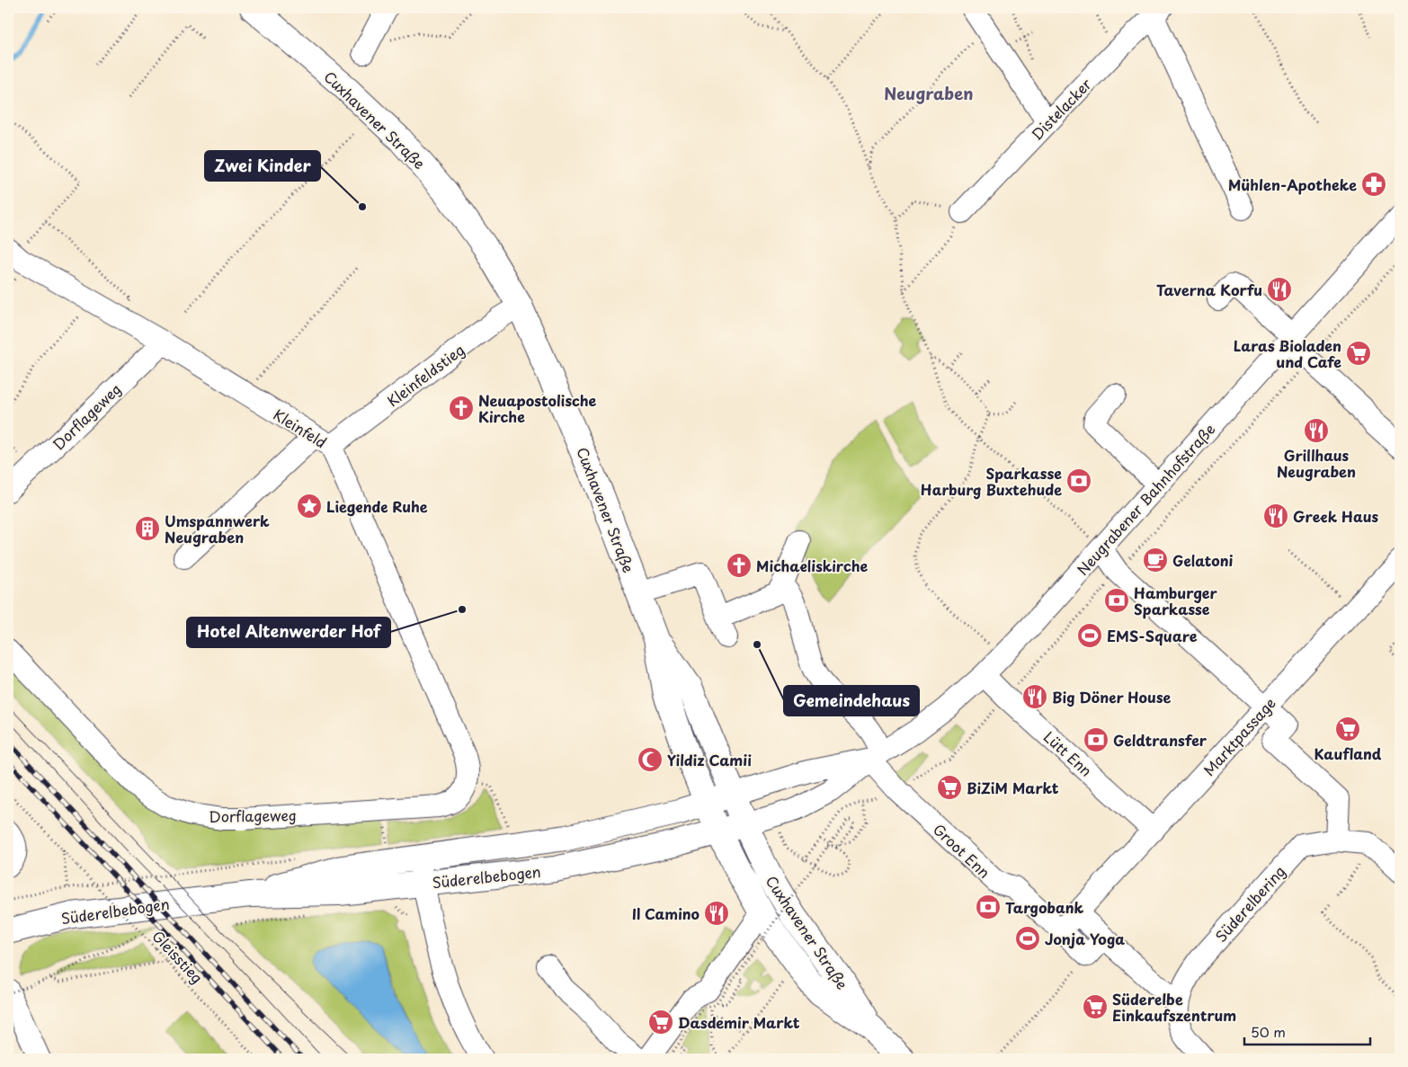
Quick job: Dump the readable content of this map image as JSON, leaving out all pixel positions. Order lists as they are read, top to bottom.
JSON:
{
  "streets": {
    "main road": ["Cuxhavener Straße", "Süderelbebogen"],
    "street": [
      "Distelacker",
      "Kleinfeldstieg",
      "Dorflageweg",
      "Kleinfeld",
      "Neugrabener Bahnhofstraße",
      "Marktpassage",
      "Lütt Enn",
      "Groot Enn",
      "Süderelbering"
    ],
    "path": ["Gleisstieg"]
  },
  "crossings": [
    ["Cuxhavener Straße", "Kleinfeldstieg"],
    ["Cuxhavener Straße", "Neugrabener Bahnhofstraße"],
    ["Cuxhavener Straße", "Süderelbebogen"],
    ["Kleinfeldstieg", "Kleinfeld"],
    ["Dorflageweg", "Kleinfeld"],
    ["Neugrabener Bahnhofstraße", "Lütt Enn"],
    ["Neugrabener Bahnhofstraße", "Groot Enn"],
    ["Neugrabener Bahnhofstraße", "Süderelbebogen"],
    ["Marktpassage", "Lütt Enn"]
  ],
  "districts": ["Neugraben"],
  "places": {
    "pharmacy": ["Mühlen-Apotheke"],
    "other": ["Zwei Kinder", "Hotel Altenwerder Hof", "Gemeindehaus"],
    "restaurant": [
      "Taverna Korfu",
      "Grillhaus Neugraben",
      "Greek Haus",
      "Big Döner House",
      "Il Camino"
    ],
    "supermarket": [
      "Laras Bioladen und Cafe",
      "Kaufland",
      "BiZiM Markt",
      "Süderelbe Einkaufszentrum",
      "Dasdemir Markt"
    ],
    "church": ["Neuapostolische Kirche", "Michaeliskirche"],
    "bank": [
      "Sparkasse Harburg Buxtehude",
      "Hamburger Sparkasse",
      "Geldtransfer",
      "Targobank"
    ],
    "place": ["Liegende Ruhe"],
    "building": ["Umspannwerk Neugraben"],
    "cafe": ["Gelatoni"],
    "sports": ["EMS-Square", "Jonja Yoga"],
    "mosque": ["Yildiz Camii"]
  },
  "scale_bar": "50 m"
}
